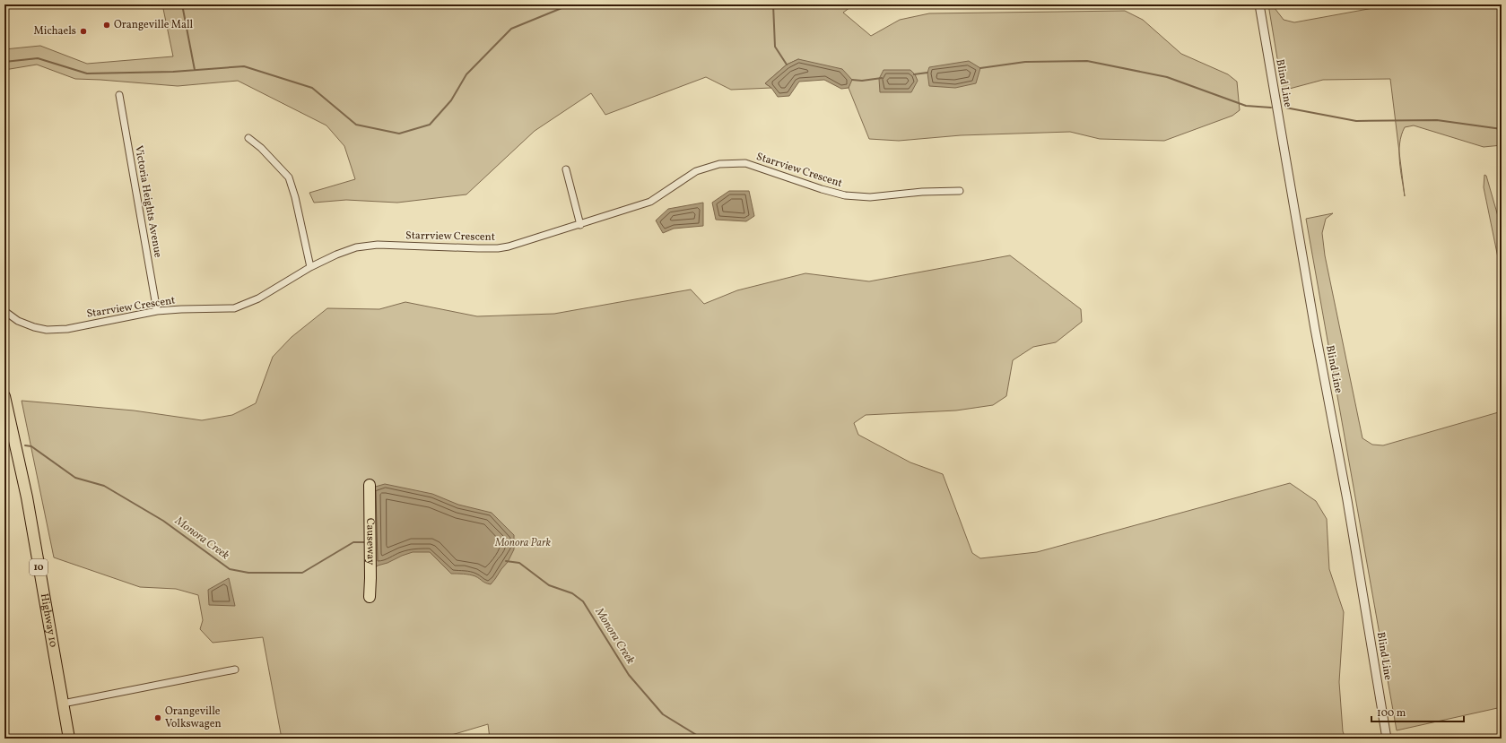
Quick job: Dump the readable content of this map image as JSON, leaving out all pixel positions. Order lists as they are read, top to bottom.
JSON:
{
  "streets": {
    "highway": ["Causeway", "10", "Highway 10"],
    "street": ["Blind Line", "Starrview Crescent", "Victoria Heights Avenue"]
  },
  "crossings": [
    ["Starrview Crescent", "Victoria Heights Avenue"]
  ],
  "water": ["Monora Creek"],
  "parks": ["Monora Park"],
  "places": ["Orangeville Mall", "Michaels", "Orangeville Volkswagen"],
  "scale_bar": "100 m"
}
